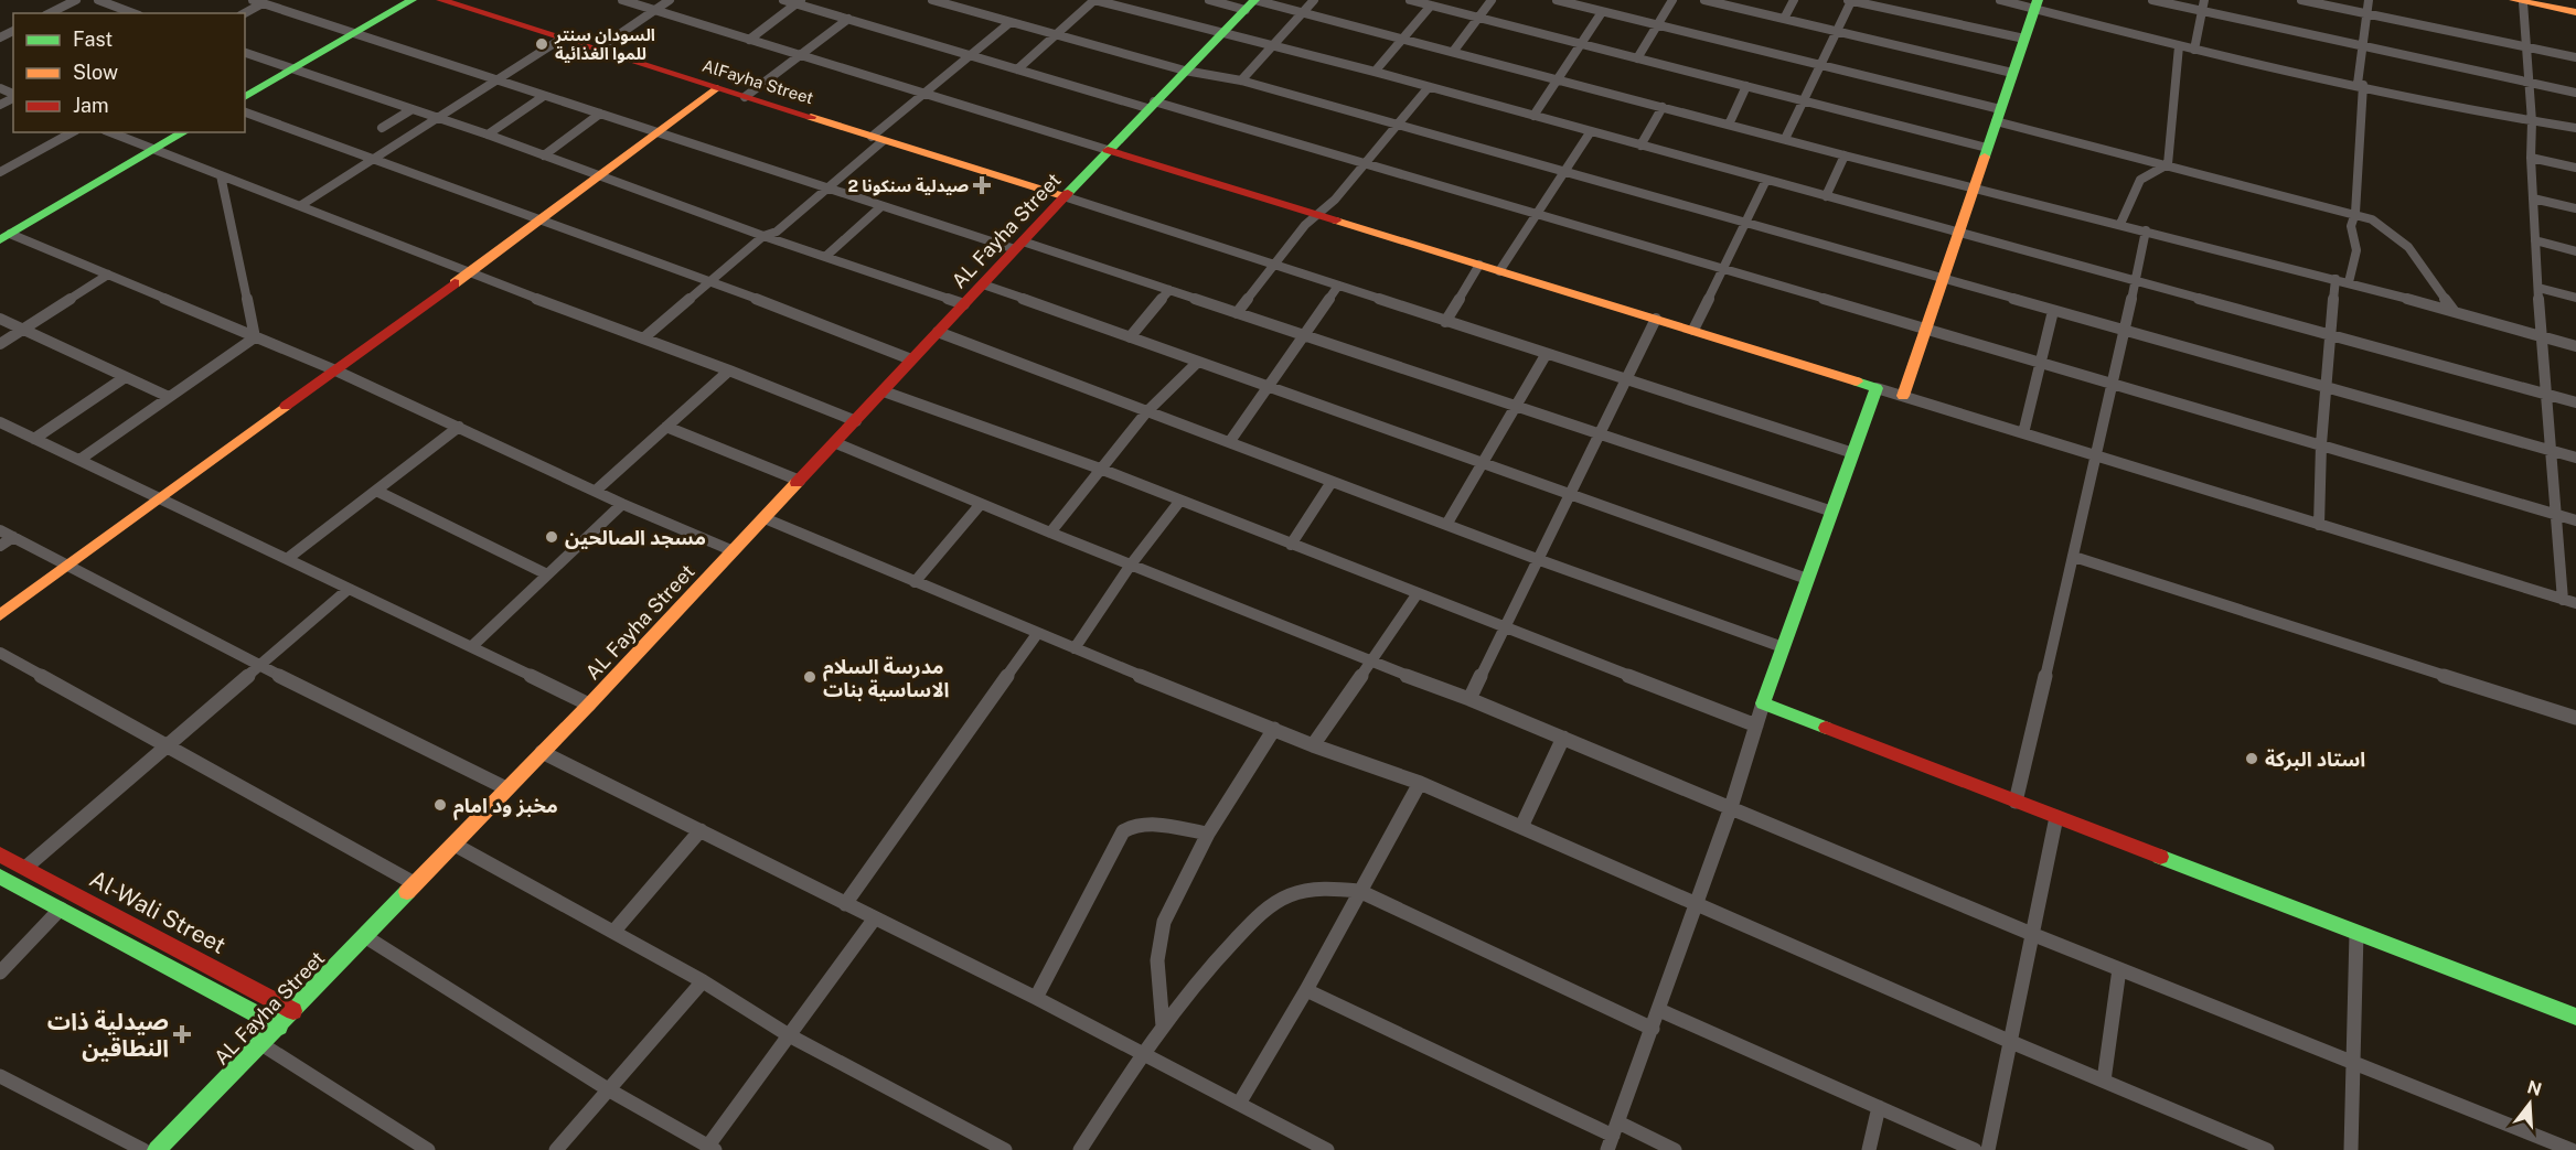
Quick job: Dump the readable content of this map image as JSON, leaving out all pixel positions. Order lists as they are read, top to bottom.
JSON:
{
  "streets": {
    "street": ["AlFayha Street", "AL Fayha Street", "Al-Wali Street"]
  },
  "crossings": [
    ["AlFayha Street", "AL Fayha Street"],
    ["AL Fayha Street", "Al-Wali Street"]
  ],
  "places": {
    "other": [
      "السودان سنتر للموا الغذائية",
      "مسجد الصالحين",
      "مدرسة السلام الاساسية بنات",
      "استاد البركة",
      "مخبز ود امام"
    ],
    "health": ["صيدلية سنكونا 2", "صيدلية ذات النطاقين"]
  },
  "legend": ["Fast", "Slow", "Jam"],
  "north": "top"
}
